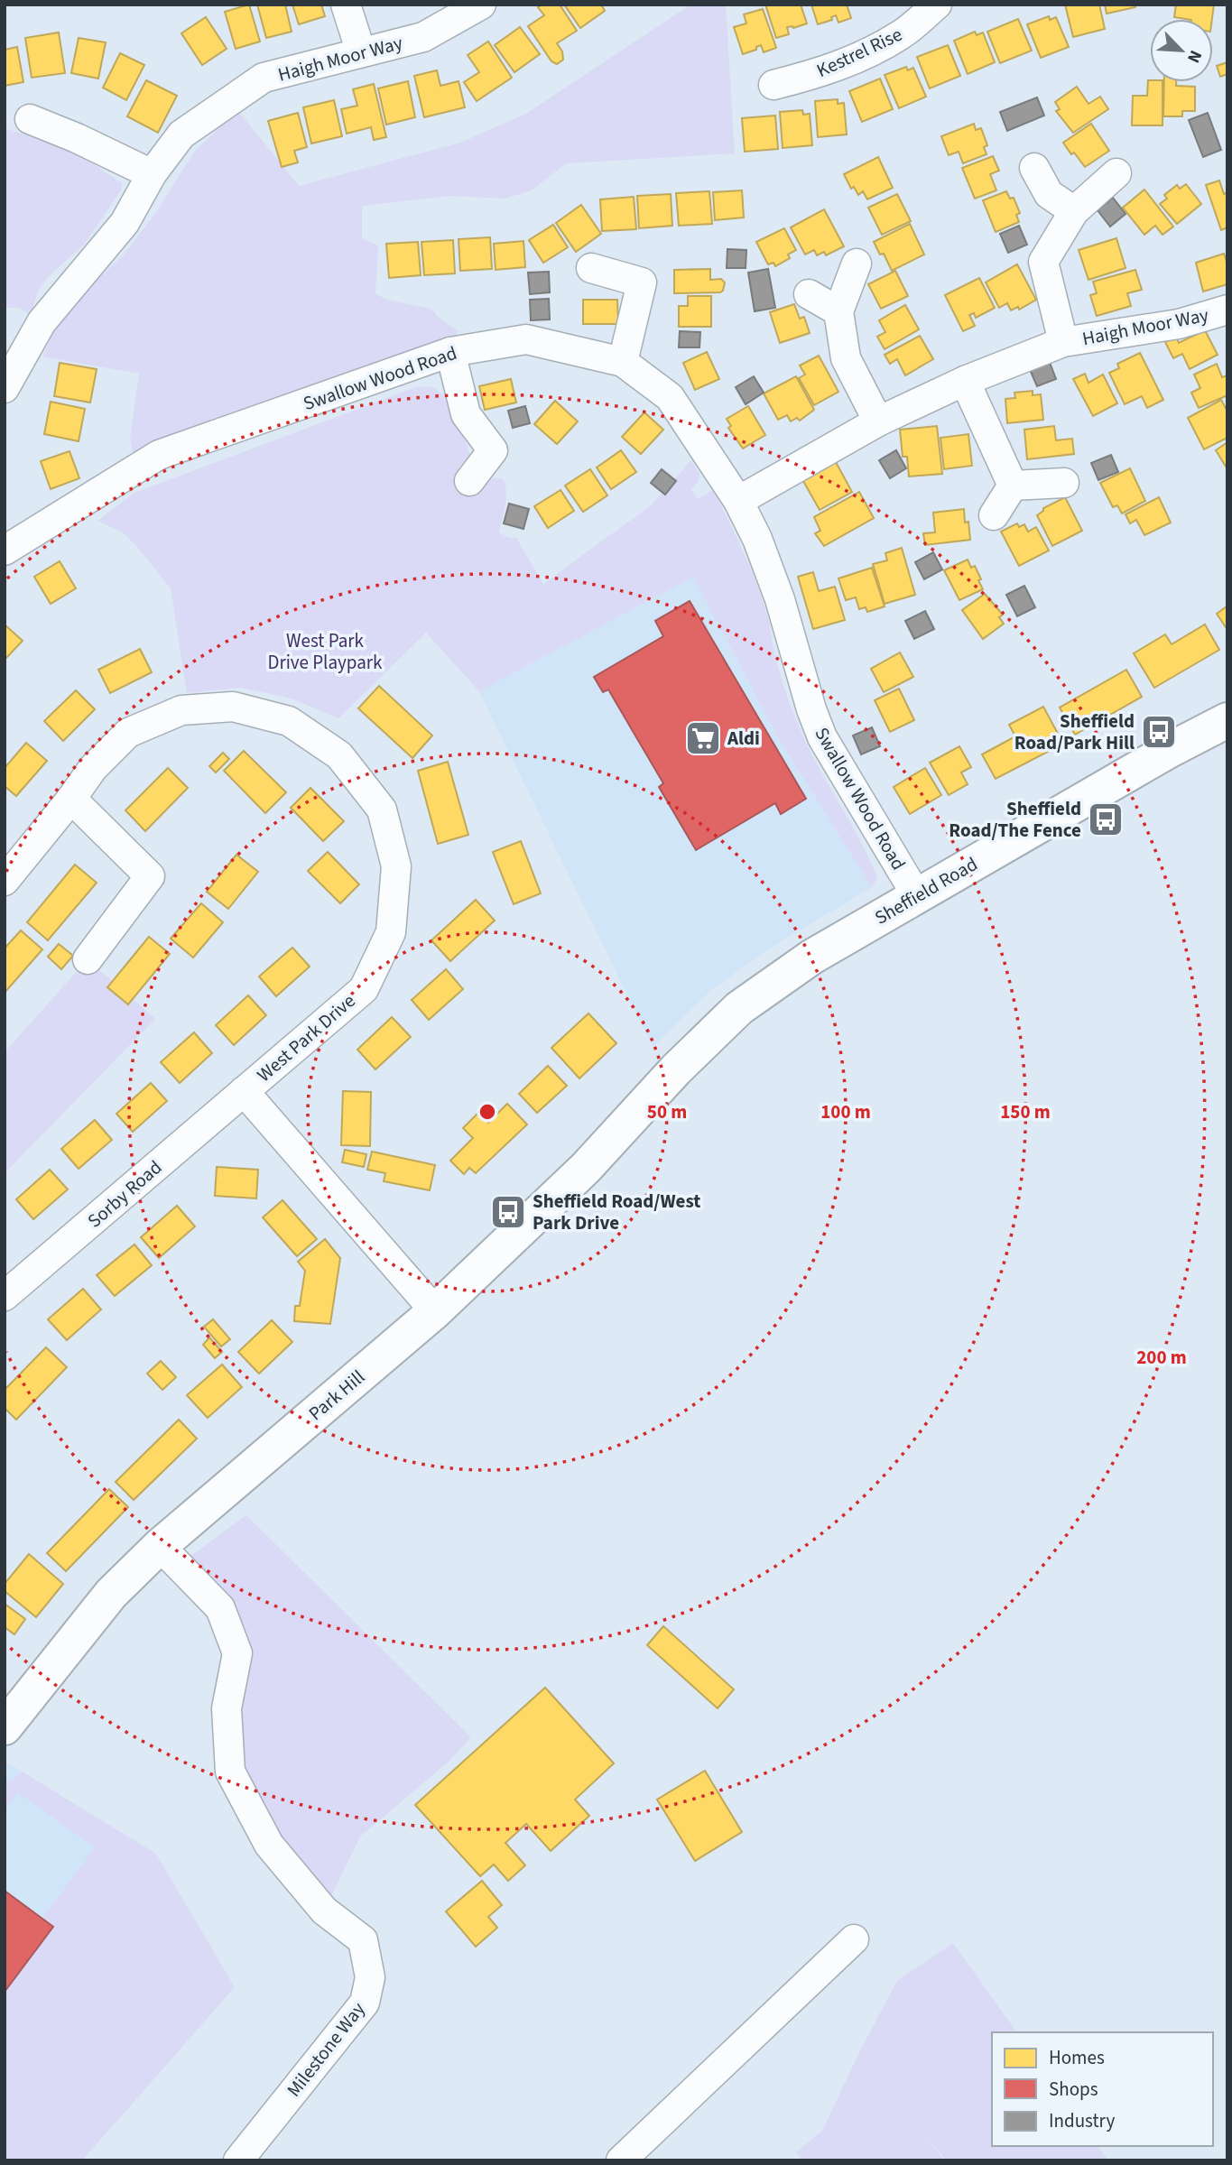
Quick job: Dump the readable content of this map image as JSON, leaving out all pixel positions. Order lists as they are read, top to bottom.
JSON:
{
  "streets": {
    "street": [
      "Kestrel Rise",
      "Haigh Moor Way",
      "Swallow Wood Road",
      "Sheffield Road",
      "West Park Drive",
      "Sorby Road",
      "Park Hill",
      "Milestone Way"
    ]
  },
  "crossings": [
    ["Haigh Moor Way", "Swallow Wood Road"],
    ["Swallow Wood Road", "Sheffield Road"],
    ["Sheffield Road", "Park Hill"],
    ["West Park Drive", "Sorby Road"],
    ["West Park Drive", "Park Hill"],
    ["Park Hill", "Milestone Way"]
  ],
  "parks": ["West Park Drive Playpark"],
  "places": {
    "bus stop": ["Sheffield Road/Park Hill", "Sheffield Road/The Fence", "Sheffield Road/West Park Drive"],
    "supermarket": ["Aldi"]
  },
  "legend": ["Homes", "Shops", "Industry"],
  "north": "bottom right",
  "rings": [
    "50 m",
    "100 m",
    "150 m",
    "200 m"
  ]
}
